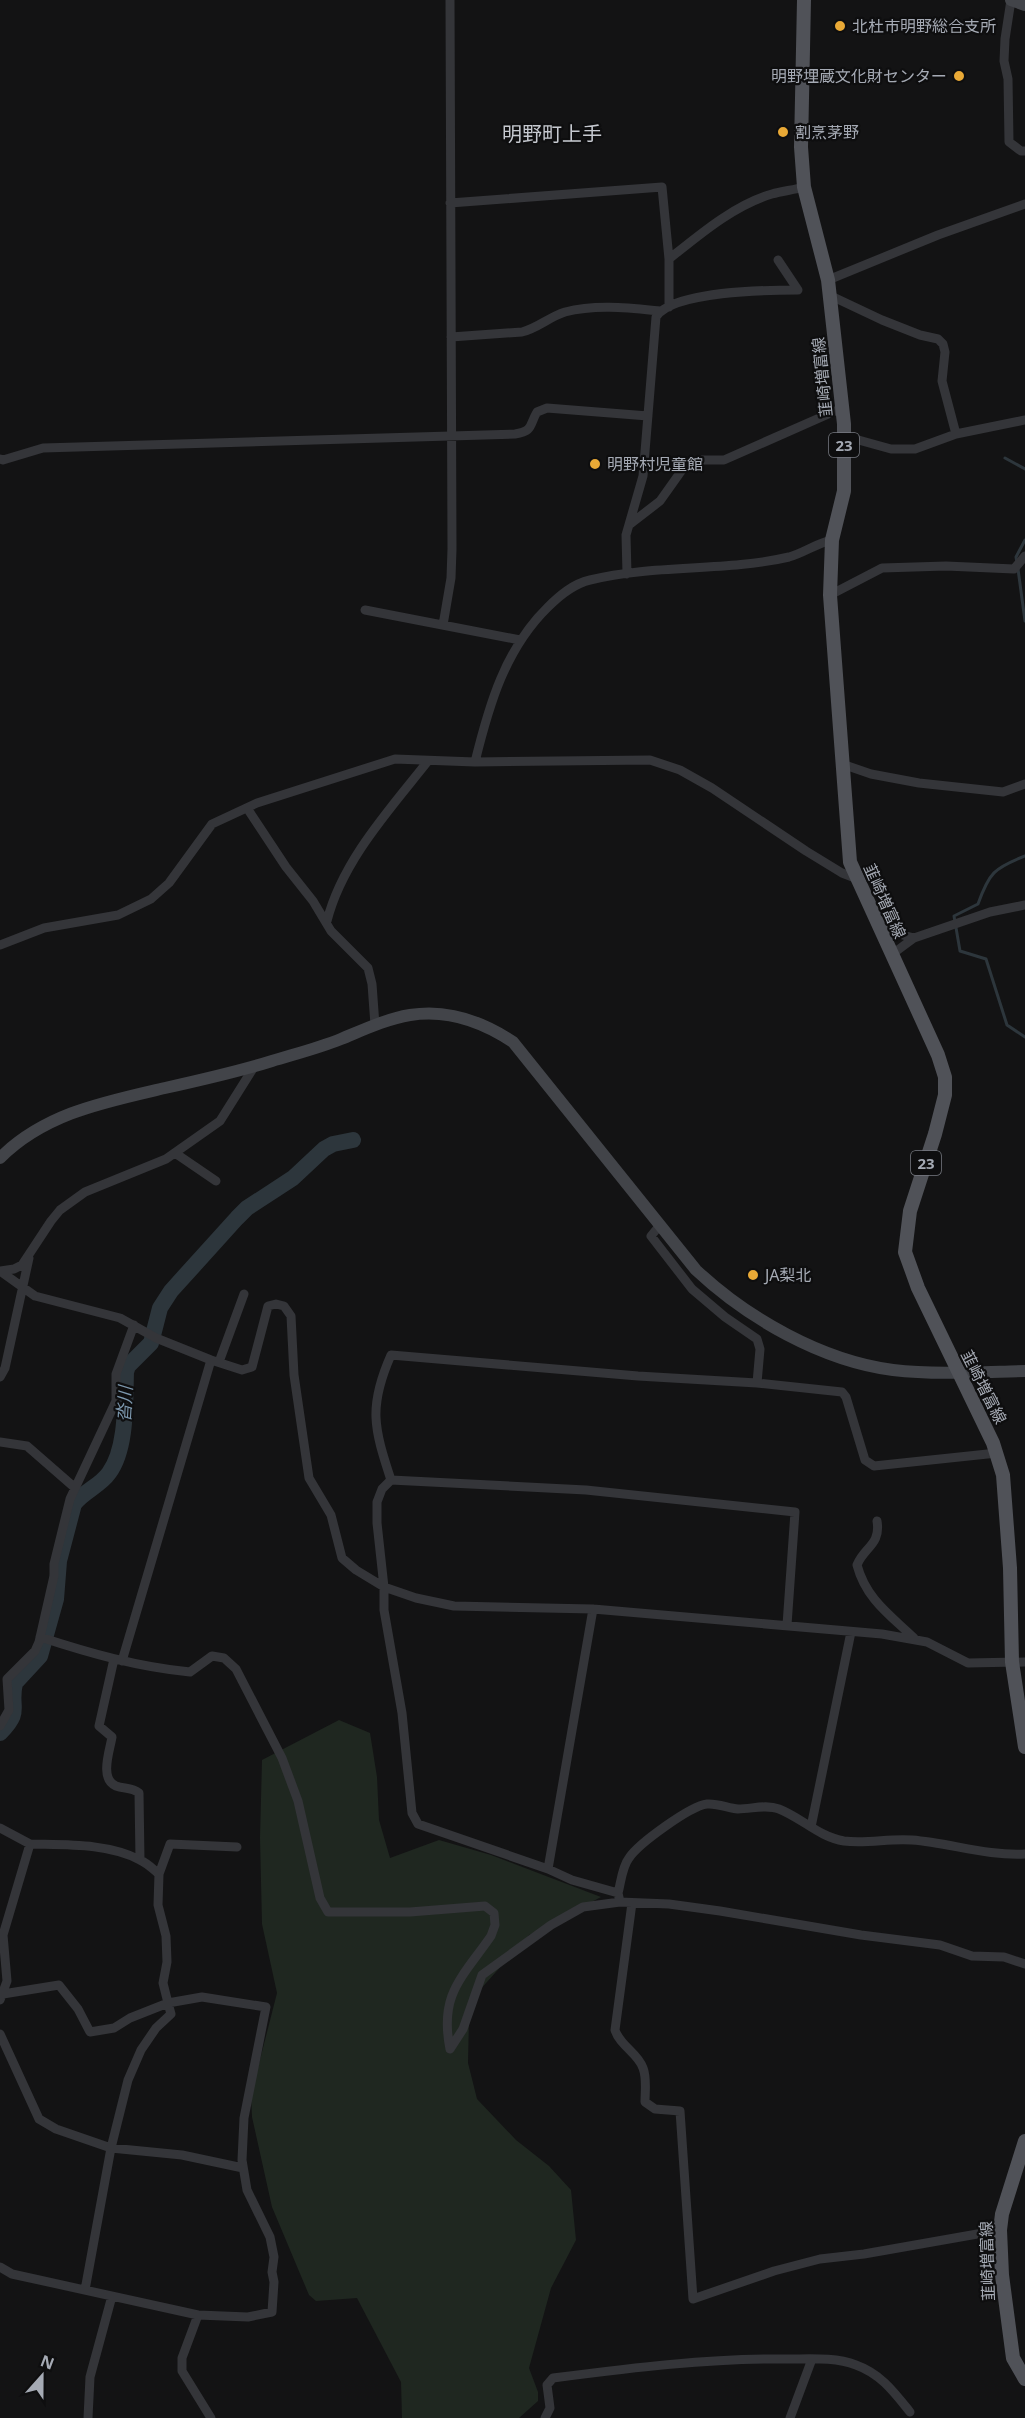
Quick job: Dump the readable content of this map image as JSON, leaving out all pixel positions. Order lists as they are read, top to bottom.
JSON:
{
  "streets": {
    "main road": ["韮崎増富線", "23"]
  },
  "districts": ["明野町上手"],
  "water": ["沓川"],
  "places": [
    "北杜市明野総合支所",
    "明野埋蔵文化財センター",
    "割烹茅野",
    "明野村児童館",
    "JA梨北"
  ],
  "north": "top"
}
